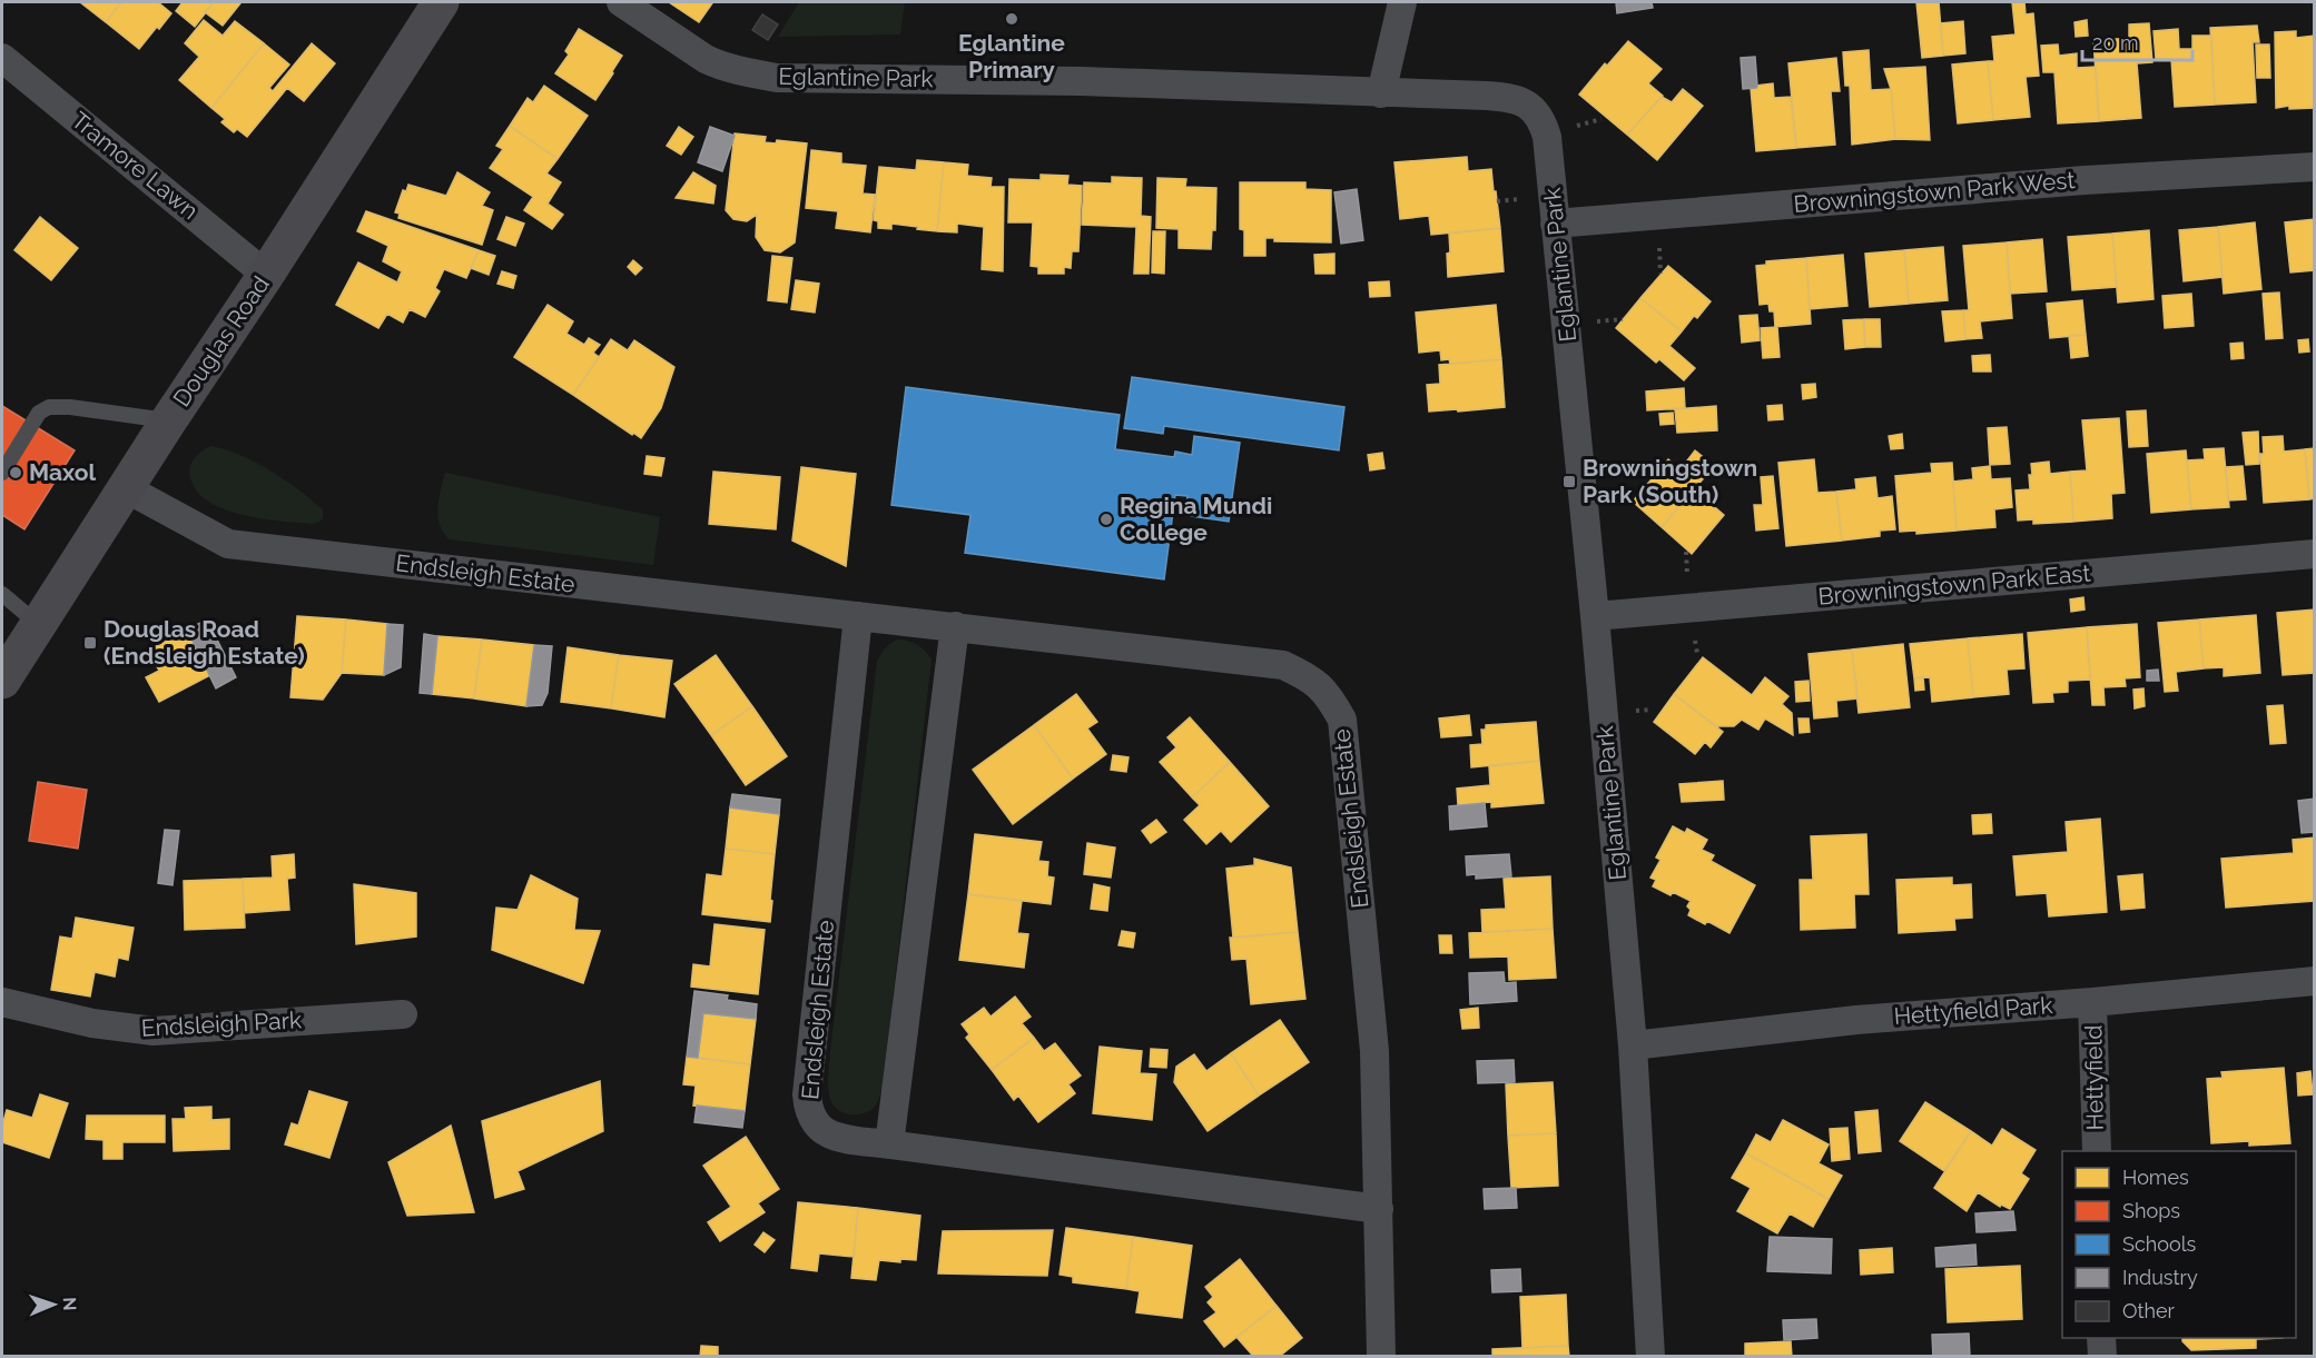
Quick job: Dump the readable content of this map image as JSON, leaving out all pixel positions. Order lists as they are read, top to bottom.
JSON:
{
  "streets": {
    "main road": ["Douglas Road"],
    "street": [
      "Eglantine Park",
      "Tramore Lawn",
      "Browningstown Park West",
      "Endsleigh Estate",
      "Browningstown Park East",
      "Hettyfield Park",
      "Endsleigh Park",
      "Hettyfield"
    ]
  },
  "crossings": [
    ["Eglantine Park", "Browningstown Park West"],
    ["Eglantine Park", "Browningstown Park East"],
    ["Eglantine Park", "Hettyfield Park"],
    ["Tramore Lawn", "Douglas Road"],
    ["Douglas Road", "Endsleigh Estate"],
    ["Hettyfield Park", "Hettyfield"]
  ],
  "places": {
    "other": ["Eglantine Primary", "Maxol", "Regina Mundi College"],
    "transit": ["Browningstown Park (South)", "Douglas Road (Endsleigh Estate)"]
  },
  "legend": [
    "Homes",
    "Shops",
    "Schools",
    "Industry",
    "Other"
  ],
  "scale_bar": "20 m",
  "north": "right"
}
